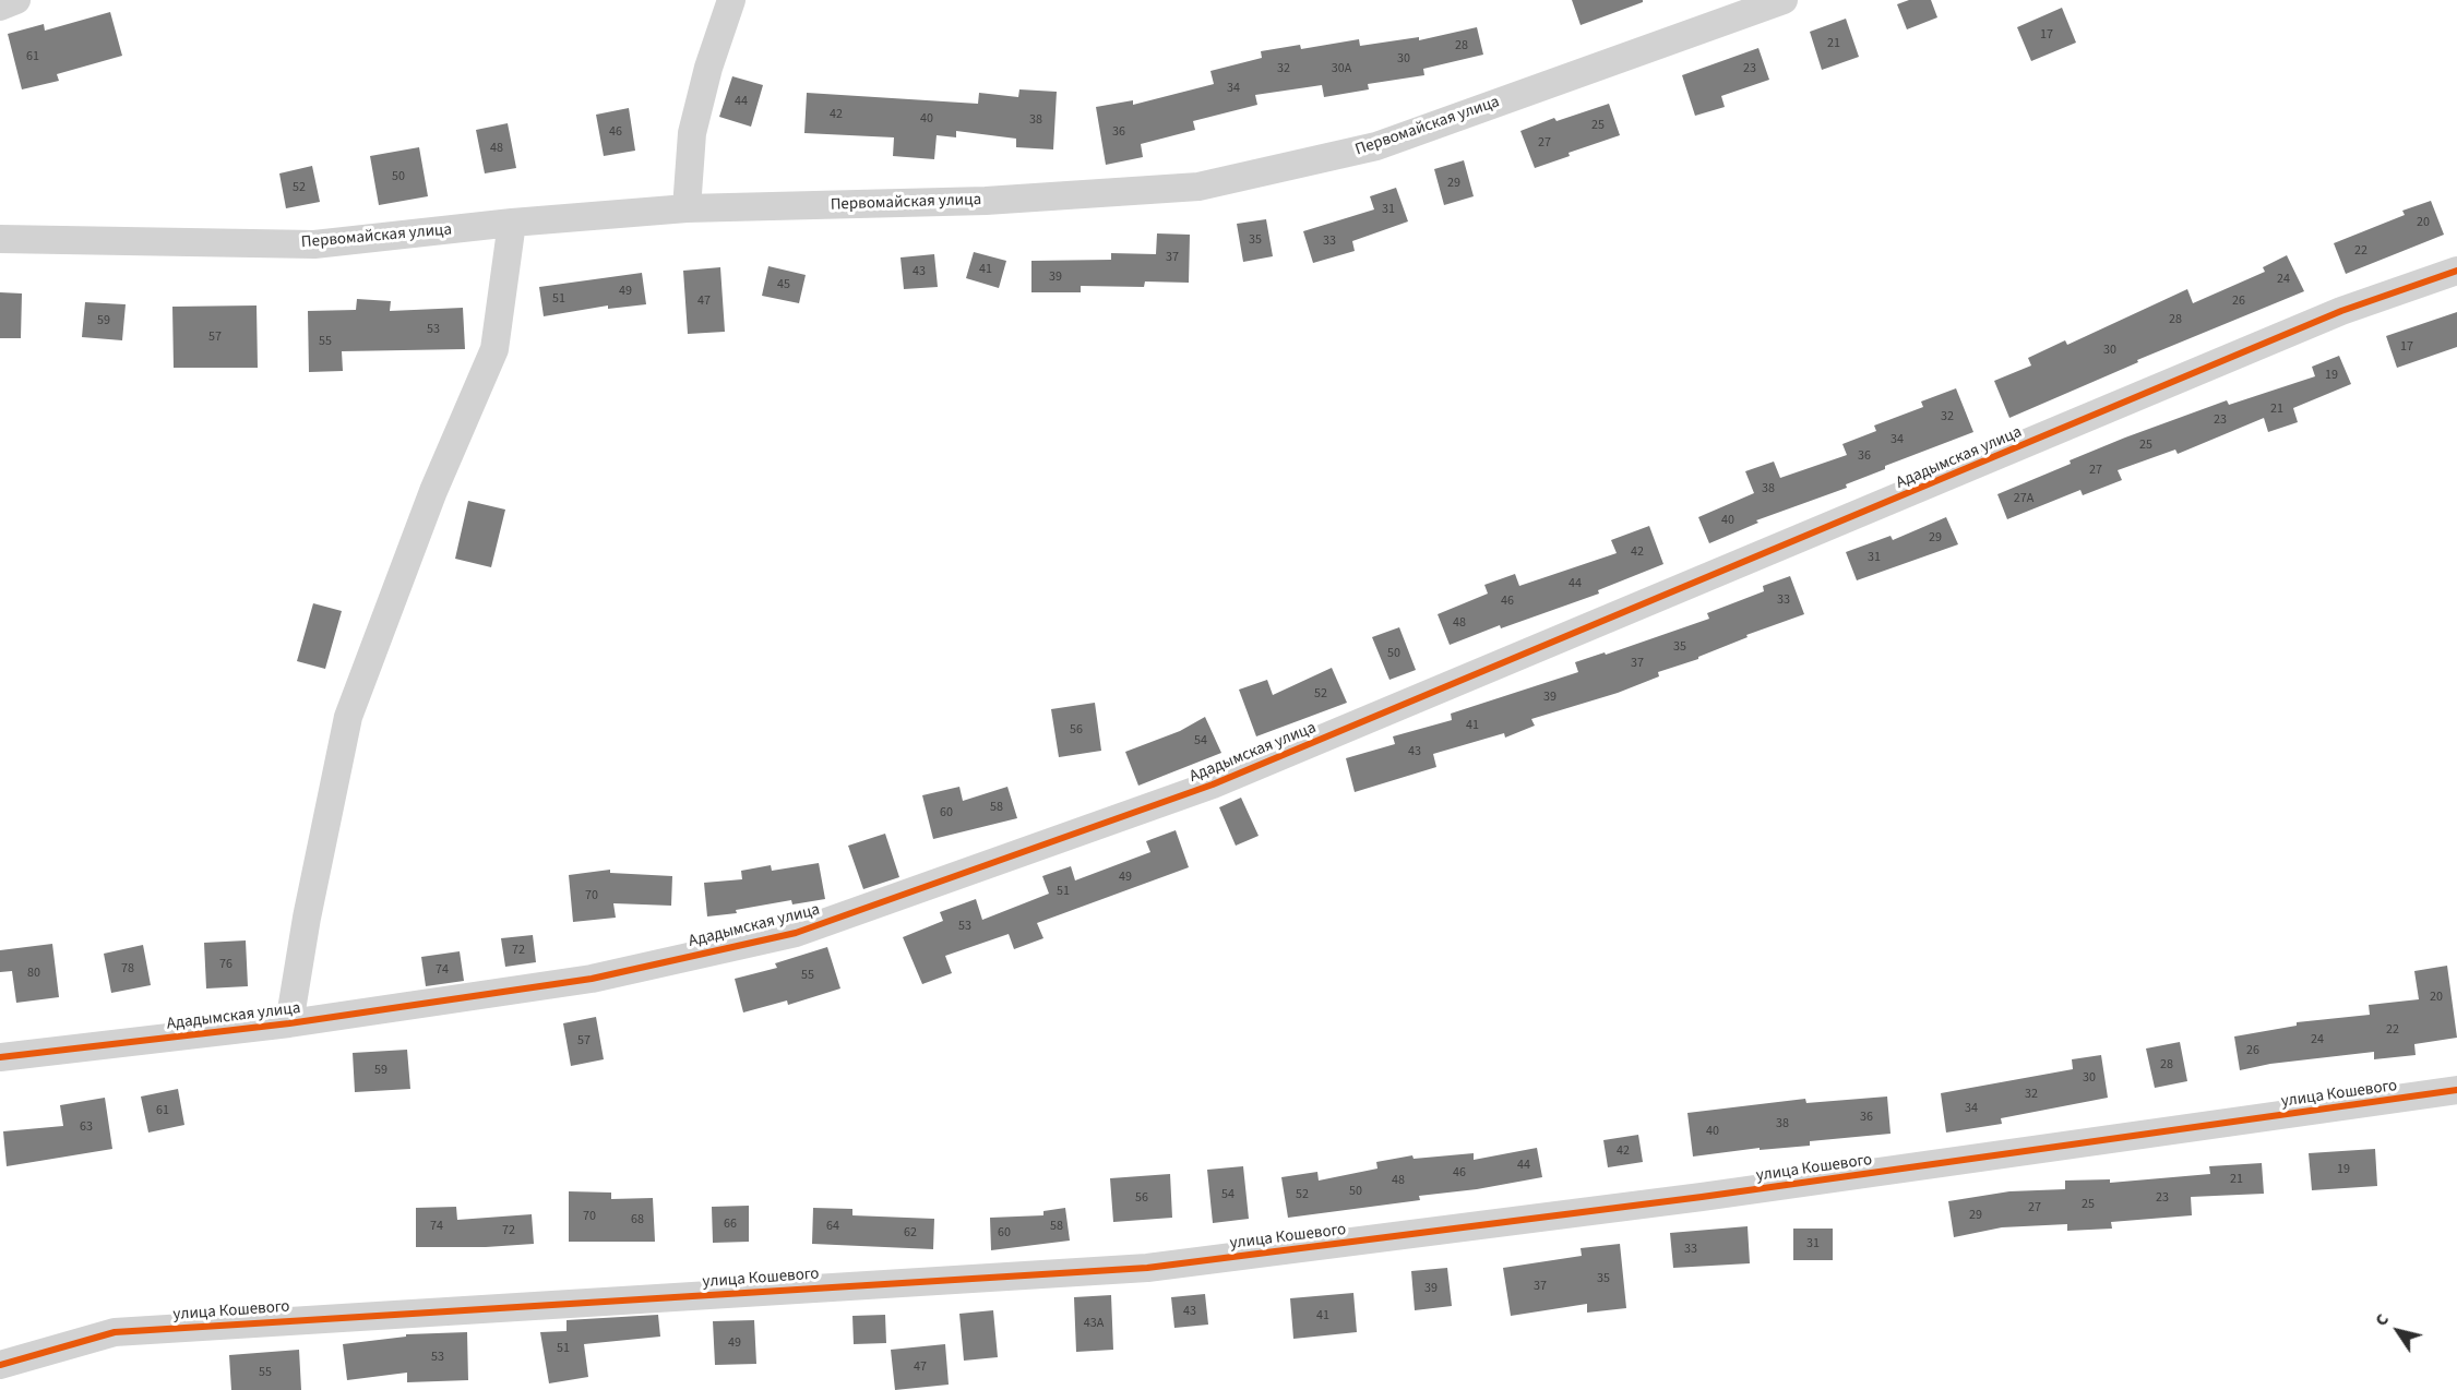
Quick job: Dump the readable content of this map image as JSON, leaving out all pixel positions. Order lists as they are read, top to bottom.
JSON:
{
  "streets": {
    "street": ["Первомайская улица", "Ададымская улица", "улица Кошевого"]
  },
  "house_numbers": [
    "17",
    "21",
    "28",
    "61",
    "30",
    "32",
    "30А",
    "23",
    "34",
    "44",
    "42",
    "40",
    "38",
    "25",
    "46",
    "36",
    "27",
    "48",
    "50",
    "29",
    "52",
    "31",
    "20",
    "35",
    "33",
    "22",
    "37",
    "41",
    "43",
    "39",
    "24",
    "45",
    "49",
    "51",
    "47",
    "26",
    "28",
    "59",
    "53",
    "57",
    "55",
    "17",
    "30",
    "19",
    "21",
    "32",
    "23",
    "34",
    "25",
    "36",
    "27",
    "38",
    "27А",
    "40",
    "29",
    "42",
    "31",
    "44",
    "33",
    "46",
    "48",
    "35",
    "50",
    "37",
    "52",
    "39",
    "41",
    "56",
    "54",
    "43",
    "58",
    "60",
    "49",
    "51",
    "70",
    "53",
    "72",
    "76",
    "78",
    "74",
    "80",
    "55",
    "20",
    "22",
    "24",
    "57",
    "26",
    "28",
    "59",
    "30",
    "32",
    "34",
    "61",
    "36",
    "38",
    "63",
    "40",
    "42",
    "44",
    "19",
    "46",
    "21",
    "48",
    "50",
    "54",
    "52",
    "56",
    "23",
    "25",
    "27",
    "29",
    "70",
    "68",
    "66",
    "74",
    "64",
    "58",
    "72",
    "62",
    "60",
    "31",
    "33",
    "35",
    "37",
    "39",
    "43",
    "41",
    "43А",
    "49",
    "51",
    "53",
    "47",
    "55"
  ],
  "north": "top left"
}
